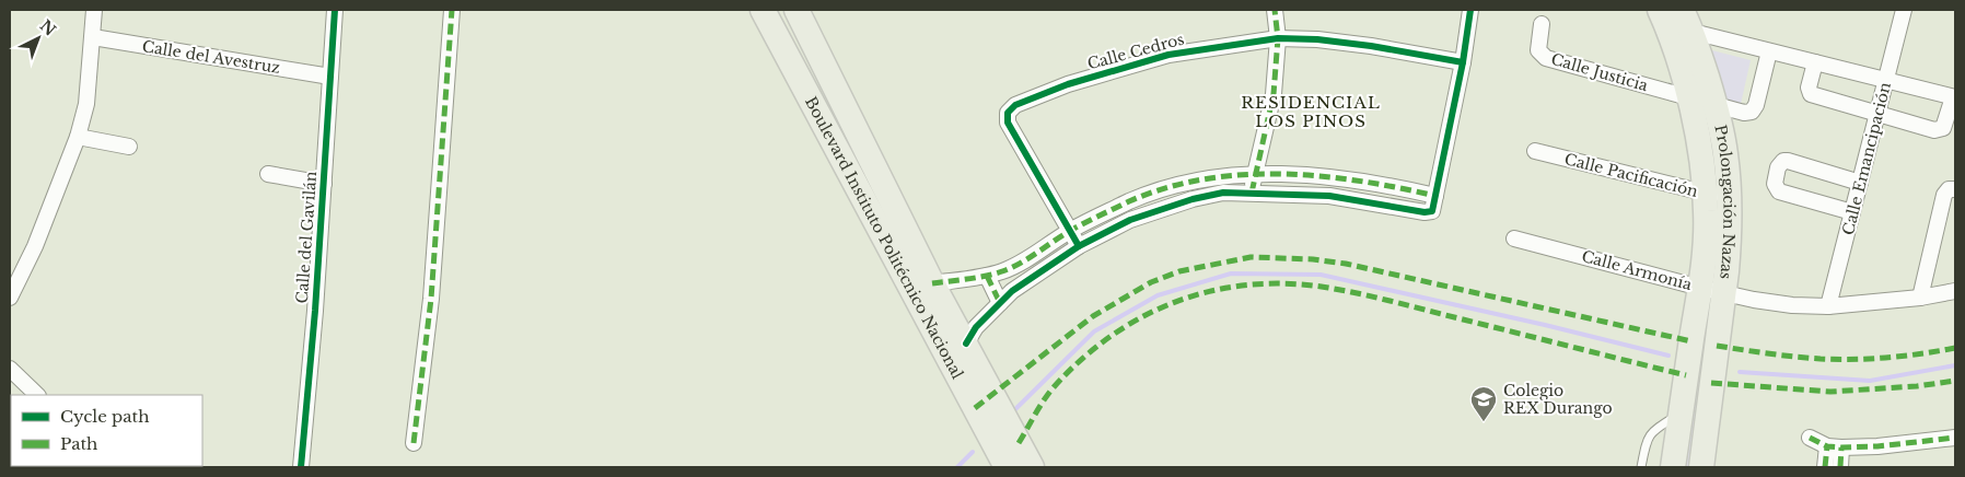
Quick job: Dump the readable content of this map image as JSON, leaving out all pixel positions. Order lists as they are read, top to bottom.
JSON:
{
  "streets": {
    "main road": ["Prolongación Nazas", "Boulevard Instituto Politécnico Nacional"],
    "street": [
      "Calle Cedros",
      "Calle del Avestruz",
      "Calle Justicia",
      "Calle Emancipación",
      "Calle Pacificación",
      "Calle del Gavilán",
      "Calle Armonía"
    ]
  },
  "crossings": [
    ["Calle del Avestruz", "Calle del Gavilán"],
    ["Calle Justicia", "Prolongación Nazas"],
    ["Calle Emancipación", "Calle Armonía"],
    ["Calle Pacificación", "Prolongación Nazas"],
    ["Prolongación Nazas", "Calle Armonía"]
  ],
  "districts": ["RESIDENCIAL LOS PINOS"],
  "places": {
    "school or university": ["Colegio REX Durango"]
  },
  "legend": ["Cycle path", "Path"],
  "north": "top right"
}
